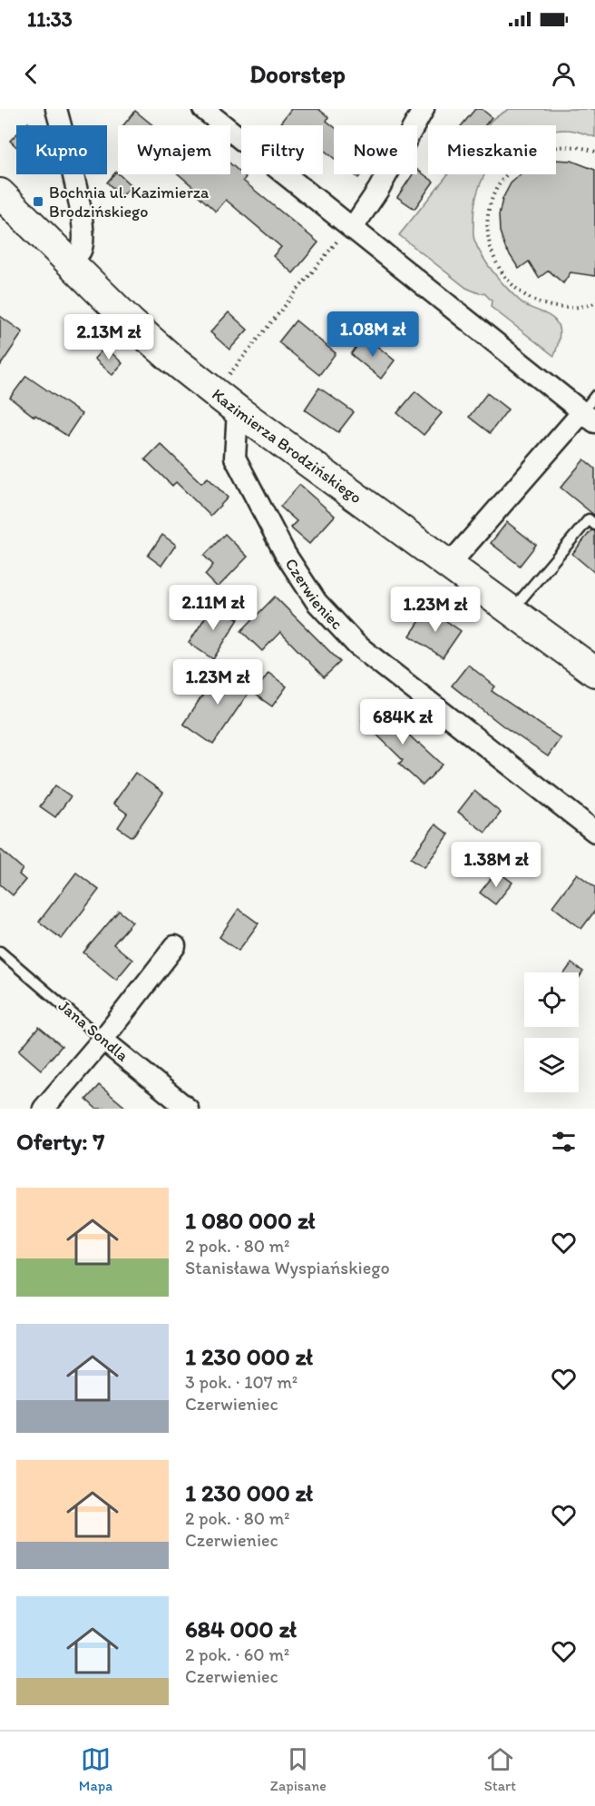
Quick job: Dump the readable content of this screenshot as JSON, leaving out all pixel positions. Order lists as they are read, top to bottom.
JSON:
{
  "streets": {
    "main road": ["Kazimierza Brodzińskiego"],
    "street": ["Czerwieniec", "Jana Sondla"]
  },
  "crossings": [
    ["Kazimierza Brodzińskiego", "Czerwieniec"]
  ],
  "places": {
    "transit": ["Bochnia ul. Kazimierza Brodzińskiego"]
  },
  "page": {
    "status": "11:33",
    "header": "Doorstep",
    "chip": [
      "Kupno",
      "Wynajem",
      "Filtry",
      "Nowe",
      "Mieszkanie"
    ],
    "price": [
      "1.08M zł",
      "2.13M zł",
      "2.11M zł",
      "1.23M zł",
      "1.23M zł",
      "684K zł",
      "1.38M zł"
    ],
    "heading": "Oferty: 7",
    "list": [
      {
        "name": "1 080 000 zł",
        "note": "2 pok. · 80 m² · Stanisława Wyspiańskiego"
      },
      {
        "name": "1 230 000 zł",
        "note": "3 pok. · 107 m² · Czerwieniec"
      },
      {
        "name": "1 230 000 zł",
        "note": "2 pok. · 80 m² · Czerwieniec"
      },
      {
        "name": "684 000 zł",
        "note": "2 pok. · 60 m² · Czerwieniec"
      }
    ],
    "tabs": ["Mapa", "Zapisane", "Start"]
  }
}
